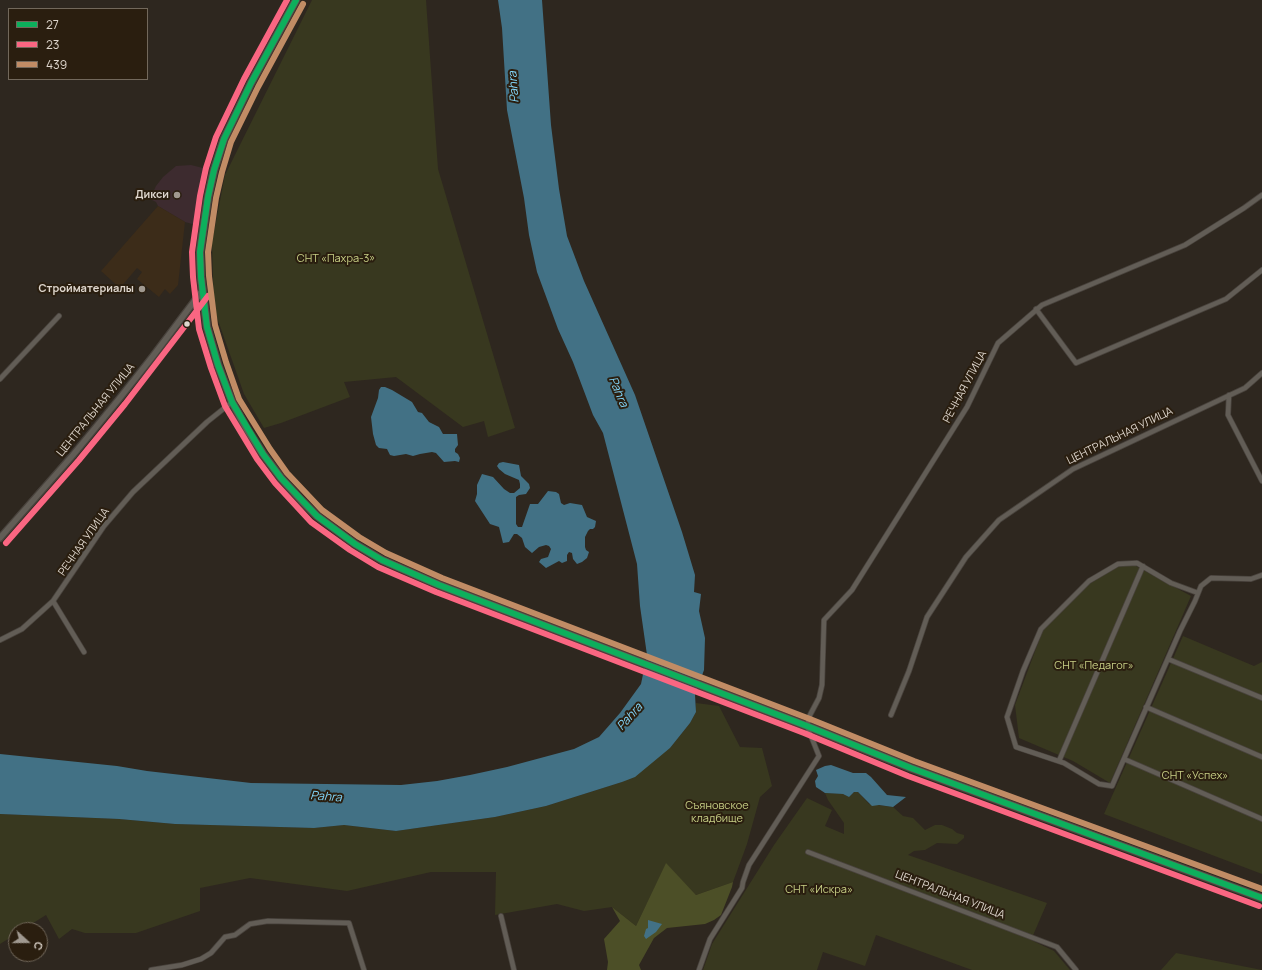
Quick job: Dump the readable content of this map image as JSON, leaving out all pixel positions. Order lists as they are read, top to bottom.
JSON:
{
  "streets": {
    "street": ["РЕЧНАЯ УЛИЦА", "ЦЕНТРАЛЬНАЯ УЛИЦА"]
  },
  "water": ["Pahra"],
  "parks": [
    "СНТ «Пахра-3»",
    "СНТ «Педагог»",
    "СНТ «Успех»",
    "Съяновское кладбище",
    "СНТ «Искра»"
  ],
  "places": ["Дикси", "Стройматериалы"],
  "lines": ["transit line 27", "transit line 23", "transit line 439"],
  "legend": ["27", "23", "439"],
  "north": "right"
}
